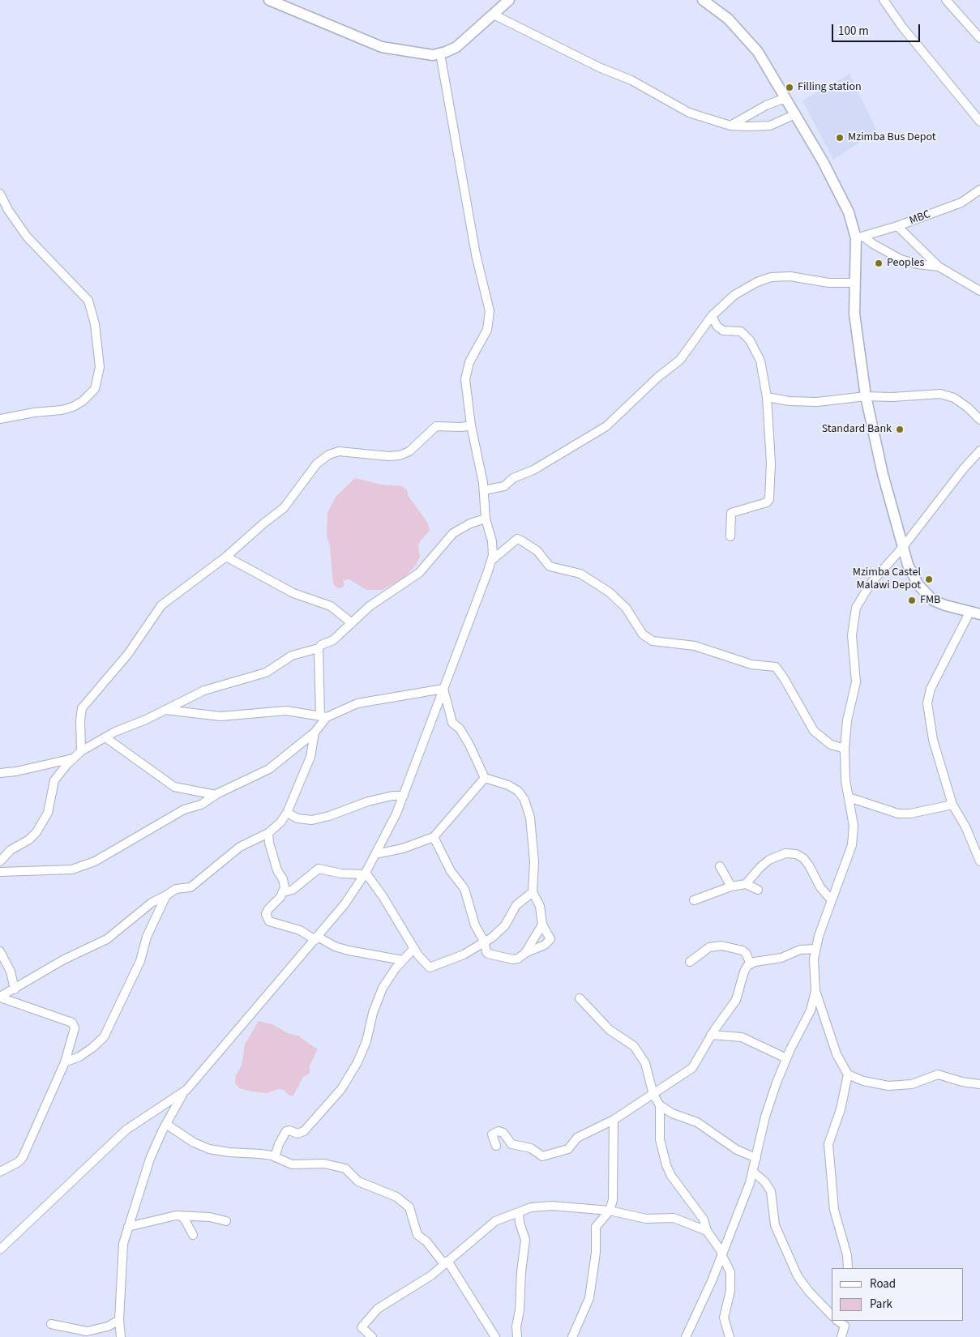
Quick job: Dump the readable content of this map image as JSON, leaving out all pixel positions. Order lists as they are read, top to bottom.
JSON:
{
  "streets": {
    "street": ["MBC"]
  },
  "places": [
    "Filling station",
    "Mzimba Bus Depot",
    "Peoples",
    "Standard Bank",
    "Mzimba Castel Malawi Depot",
    "FMB"
  ],
  "legend": ["Road", "Park"],
  "scale_bar": "100 m"
}
